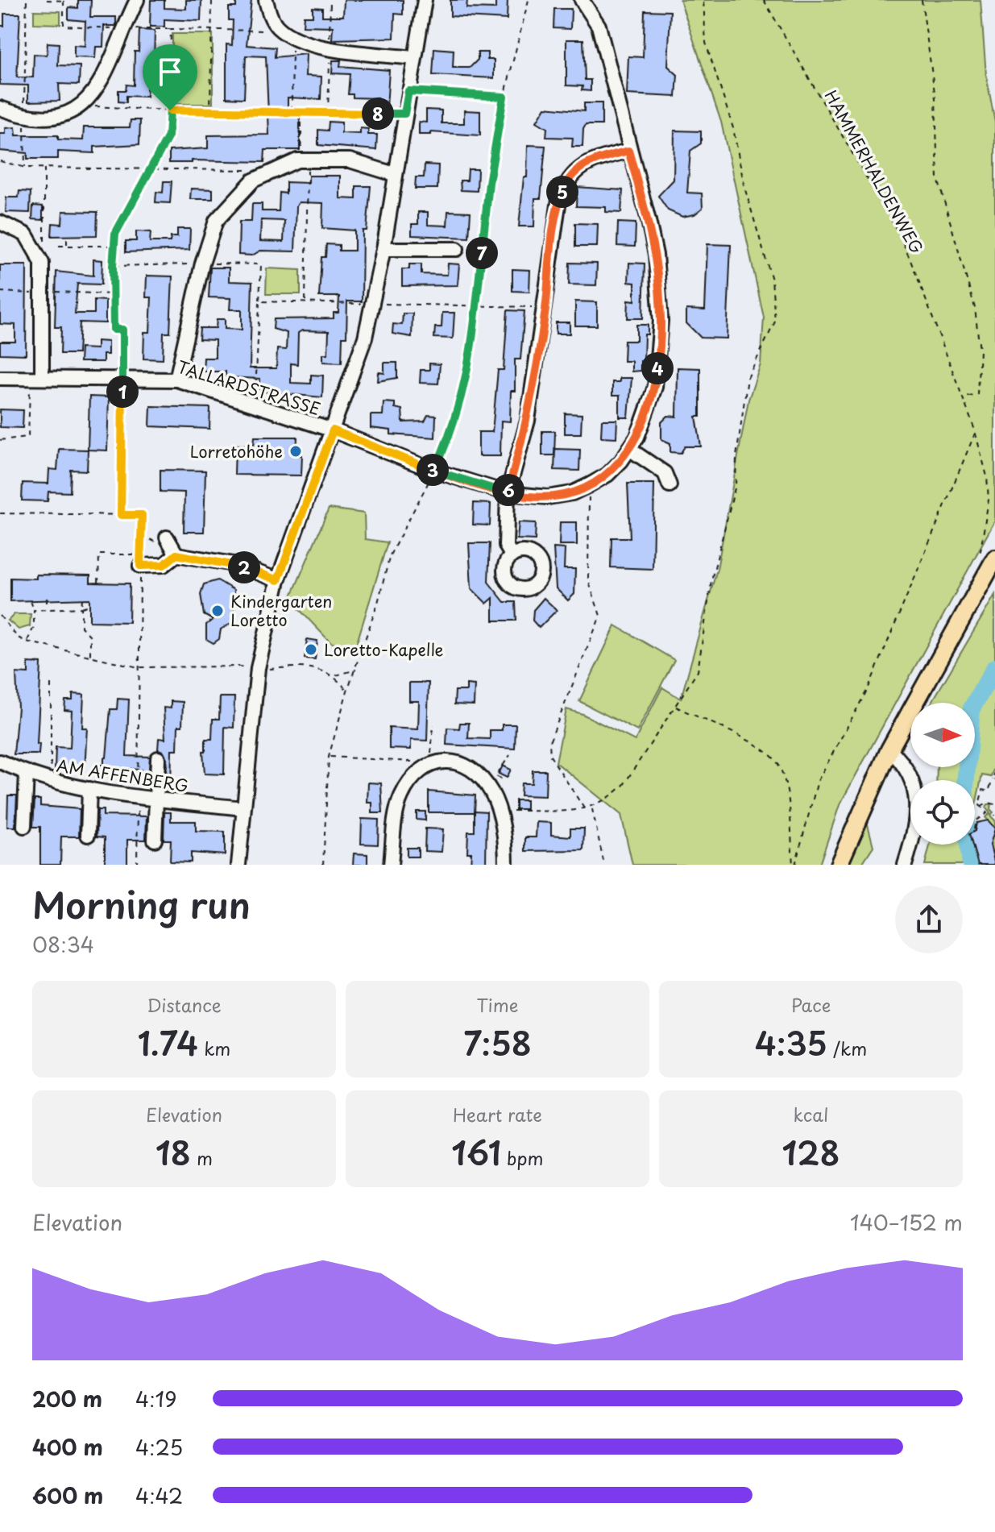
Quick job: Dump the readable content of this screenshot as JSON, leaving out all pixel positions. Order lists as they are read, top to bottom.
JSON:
{
  "streets": {
    "street": ["TALLARDSTRASSE", "AM AFFENBERG"],
    "path": ["HAMMERHALDENWEG"]
  },
  "places": ["Lorretohöhe", "Kindergarten Loretto", "Loretto-Kapelle"],
  "north": "right",
  "page": {
    "pins": [
      "8",
      "5",
      "7",
      "4",
      "1",
      "3",
      "6",
      "2"
    ],
    "heading": ["Morning run", "08:34"],
    "stats": [
      ["Distance", "1.74 km"],
      ["Time", "7:58"],
      ["Pace", "4:35 /km"],
      ["Elevation", "18 m"],
      ["Heart rate", "161 bpm"],
      ["kcal", "128"]
    ],
    "chart": ["Elevation", "140–152 m"],
    "list": [
      {
        "name": "200 m",
        "note": "4:19"
      },
      {
        "name": "400 m",
        "note": "4:25"
      },
      {
        "name": "600 m",
        "note": "4:42"
      }
    ]
  }
}
